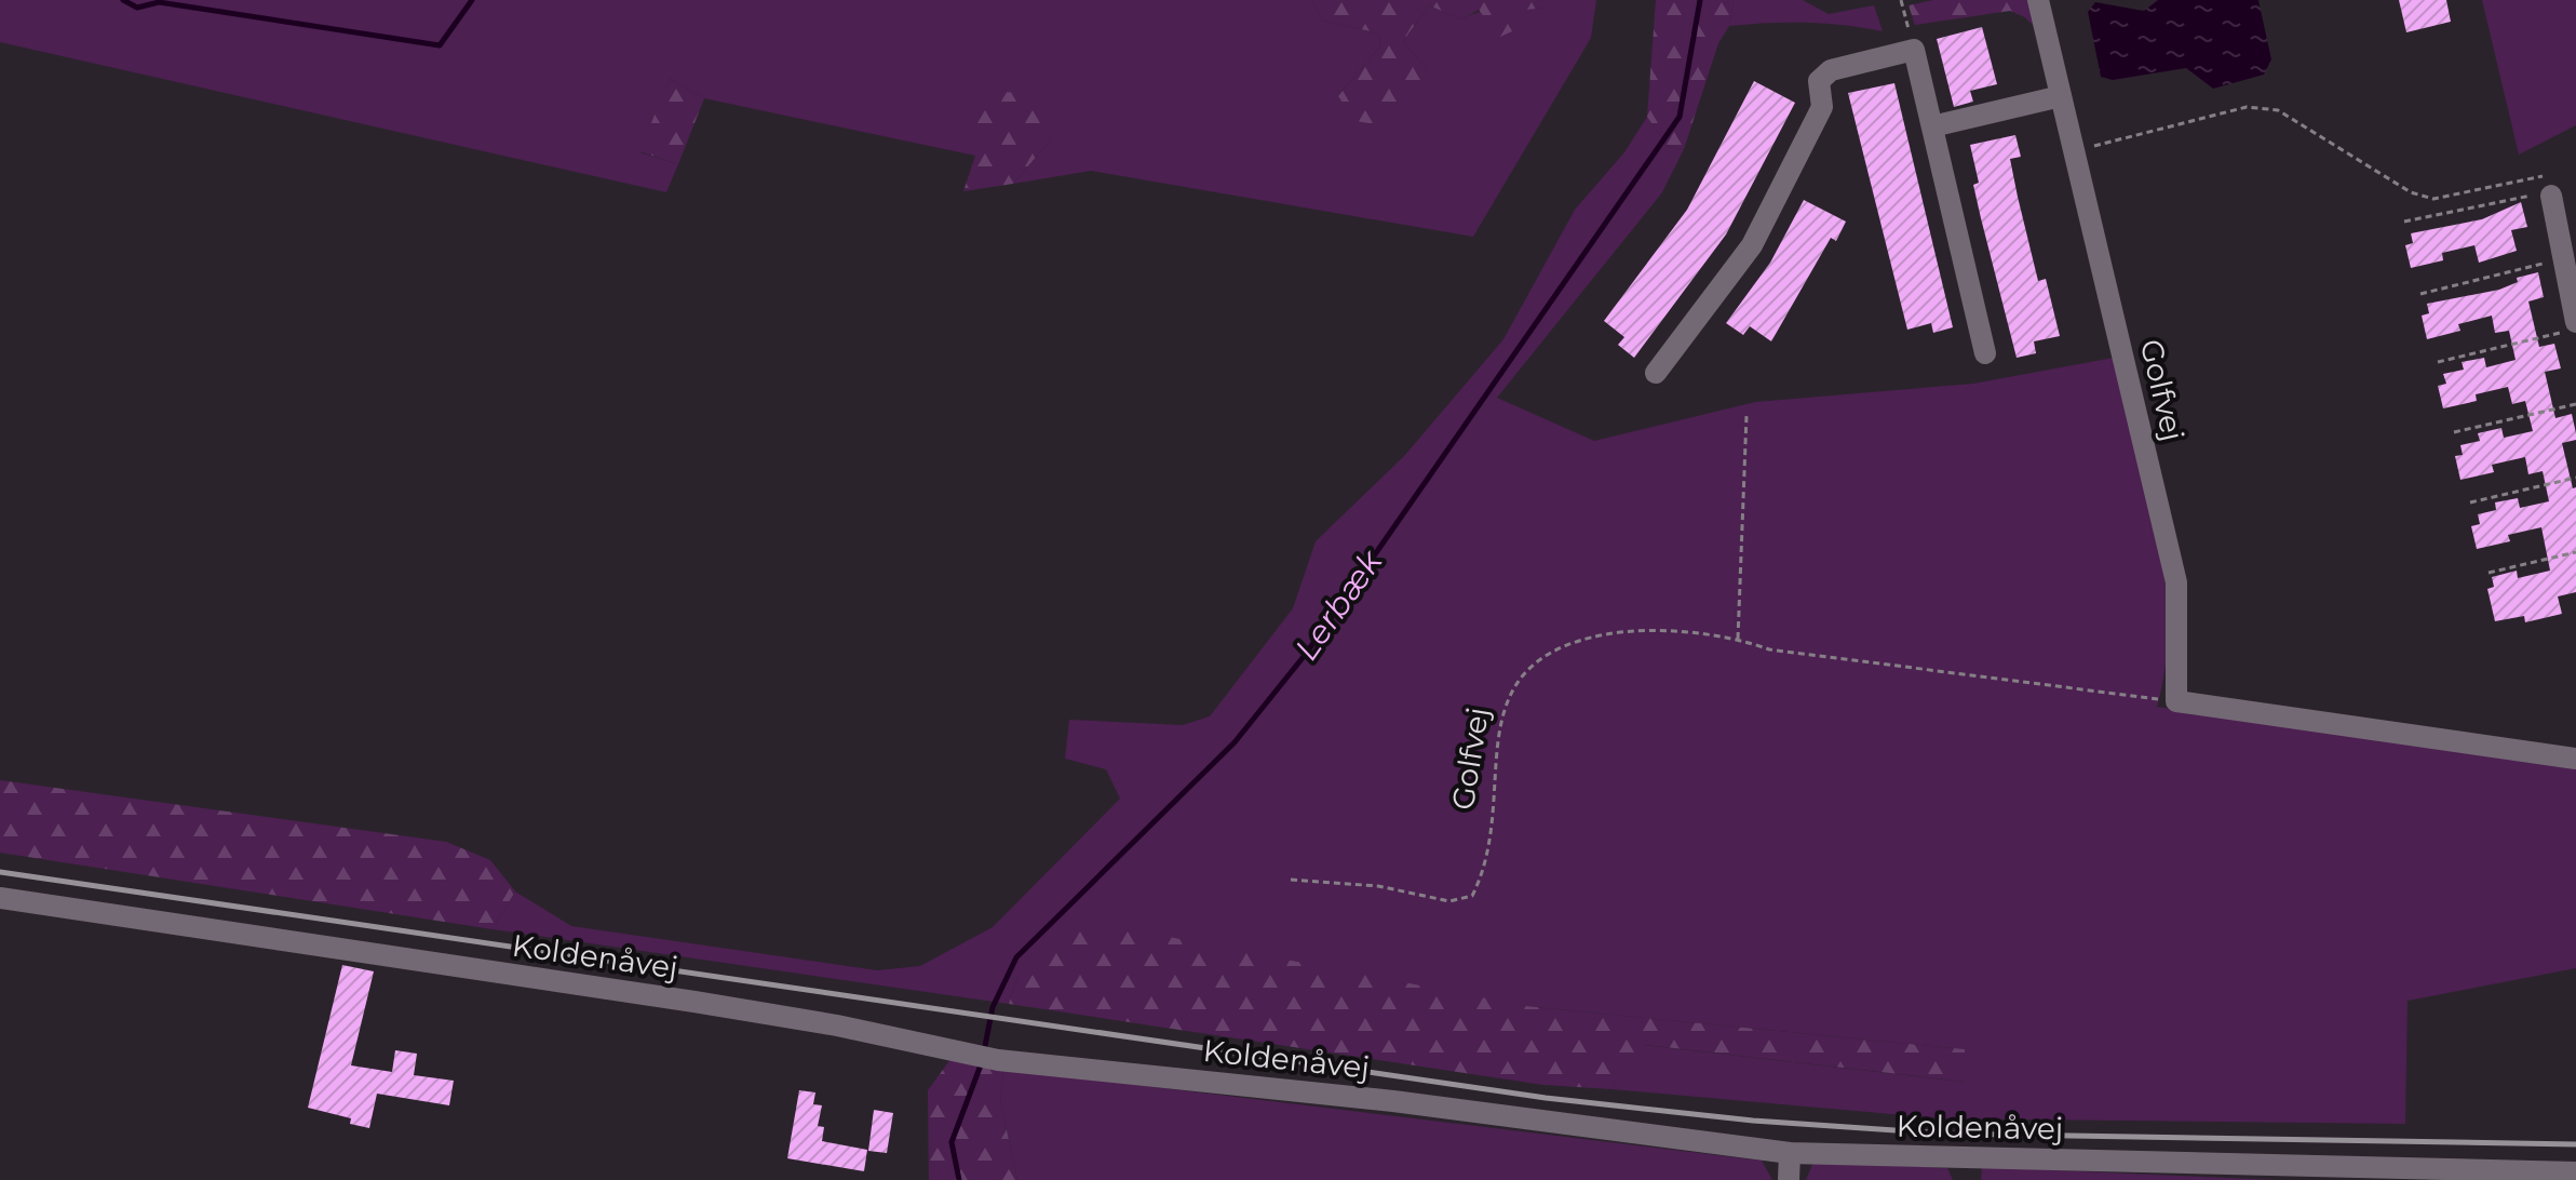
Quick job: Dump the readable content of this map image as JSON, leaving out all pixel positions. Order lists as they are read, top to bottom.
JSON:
{
  "streets": {
    "street": ["Golfvej", "Koldenåvej"]
  },
  "water": ["Lerbæk"]
}
